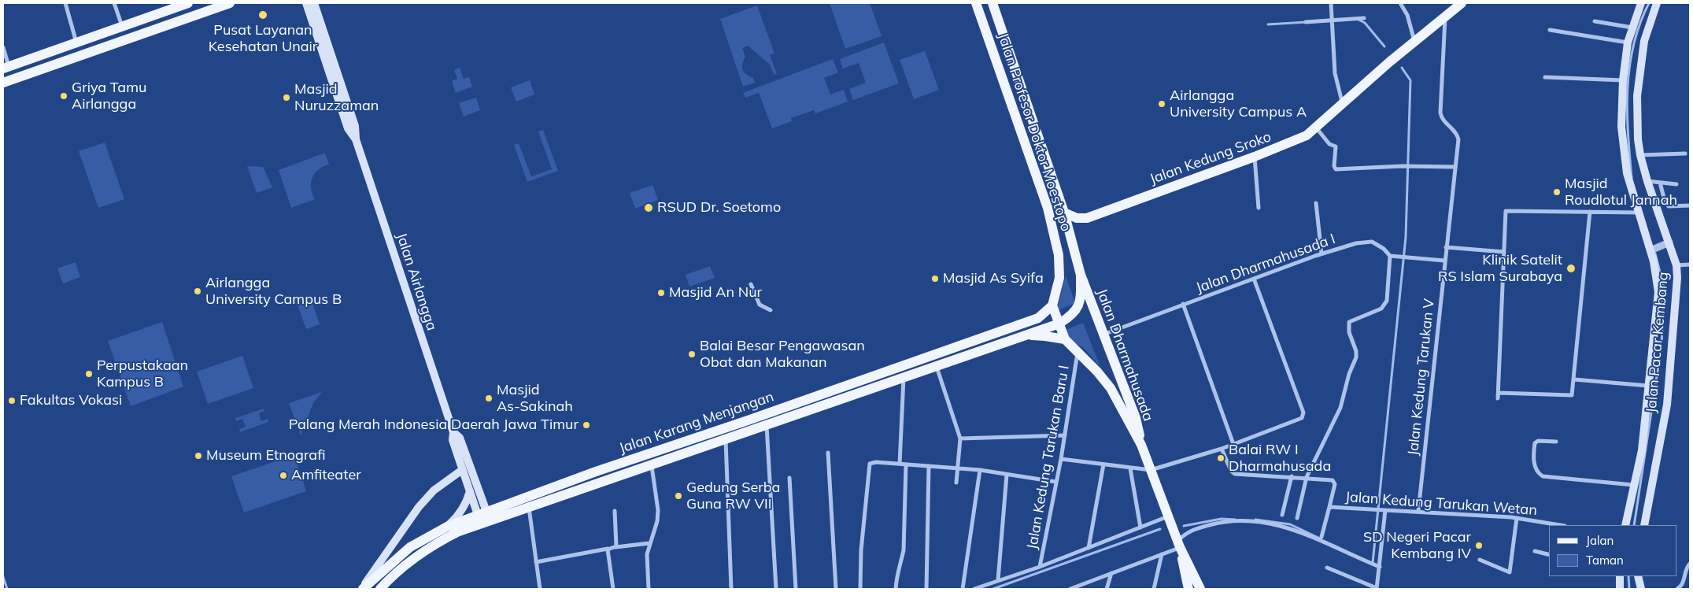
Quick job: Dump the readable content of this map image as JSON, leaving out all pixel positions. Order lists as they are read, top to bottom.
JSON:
{
  "streets": {
    "main road": [
      "Jalan Profesor Doktor Moestopo",
      "Jalan Kedung Sroko",
      "Jalan Airlangga",
      "Jalan Pacar Kembang",
      "Jalan Dharmahusada",
      "Jalan Karang Menjangan"
    ],
    "street": [
      "Jalan Dharmahusada I",
      "Jalan Kedung Tarukan V",
      "Jalan Kedung Tarukan Baru I",
      "Jalan Kedung Tarukan Wetan"
    ]
  },
  "crossings": [
    ["Jalan Profesor Doktor Moestopo", "Jalan Kedung Sroko"],
    ["Jalan Profesor Doktor Moestopo", "Jalan Dharmahusada"],
    ["Jalan Profesor Doktor Moestopo", "Jalan Karang Menjangan"],
    ["Jalan Kedung Sroko", "Jalan Kedung Tarukan V"],
    ["Jalan Dharmahusada I", "Jalan Dharmahusada"],
    ["Jalan Airlangga", "Jalan Karang Menjangan"],
    ["Jalan Dharmahusada", "Jalan Karang Menjangan"],
    ["Jalan Dharmahusada", "Jalan Kedung Tarukan Baru I"],
    ["Jalan Kedung Tarukan V", "Jalan Kedung Tarukan Wetan"]
  ],
  "places": [
    "Pusat Layanan Kesehatan Unair",
    "Griya Tamu Airlangga",
    "Masjid Nuruzzaman",
    "Airlangga University Campus A",
    "Masjid Roudlotul Jannah",
    "RSUD Dr. Soetomo",
    "Klinik Satelit RS Islam Surabaya",
    "Masjid As Syifa",
    "Airlangga University Campus B",
    "Masjid An Nur",
    "Balai Besar Pengawasan Obat dan Makanan",
    "Perpustakaan Kampus B",
    "Masjid As-Sakinah",
    "Fakultas Vokasi",
    "Palang Merah Indonesia Daerah Jawa Timur",
    "Museum Etnografi",
    "Balai RW I Dharmahusada",
    "Amfiteater",
    "Gedung Serba Guna RW VII",
    "SD Negeri Pacar Kembang IV"
  ],
  "legend": ["Jalan", "Taman"]
}
